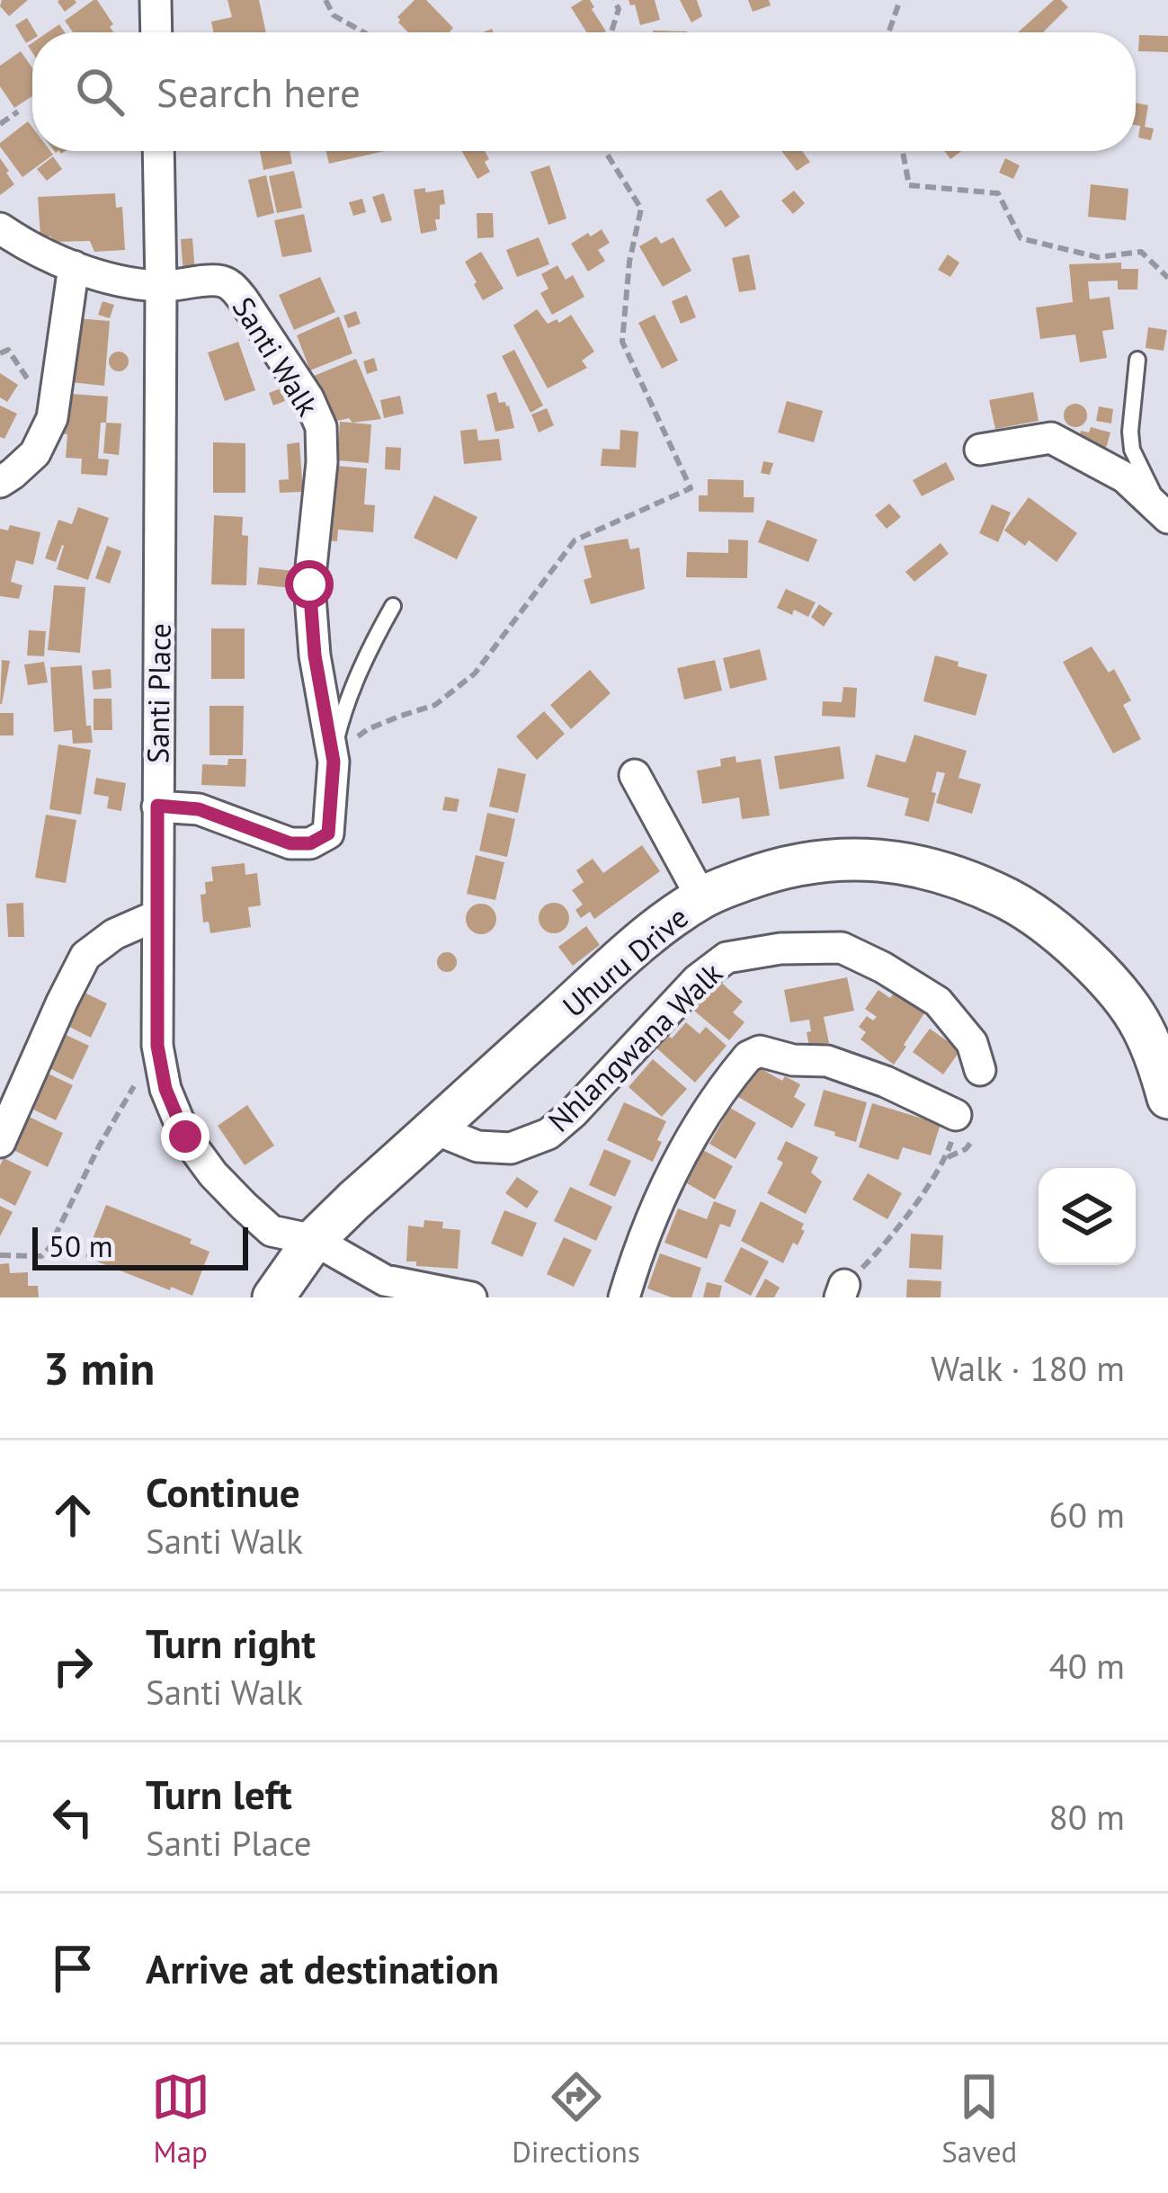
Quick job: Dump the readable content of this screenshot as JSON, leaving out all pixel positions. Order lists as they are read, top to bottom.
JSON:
{
  "streets": {
    "street": [
      "Santi Walk",
      "Santi Place",
      "Uhuru Drive",
      "Nhlangwana Walk"
    ]
  },
  "crossings": [
    ["Santi Walk", "Santi Place"],
    ["Santi Place", "Uhuru Drive"],
    ["Uhuru Drive", "Nhlangwana Walk"]
  ],
  "scale_bar": "50 m",
  "page": {
    "search": "Search here",
    "scale": "50 m",
    "heading": ["3 min", "Walk · 180 m"],
    "list": [
      ["Continue", "Santi Walk", "60 m"],
      ["Turn right", "Santi Walk", "40 m"],
      ["Turn left", "Santi Place", "80 m"],
      "Arrive at destination"
    ],
    "nav": ["Map", "Directions", "Saved"]
  }
}
